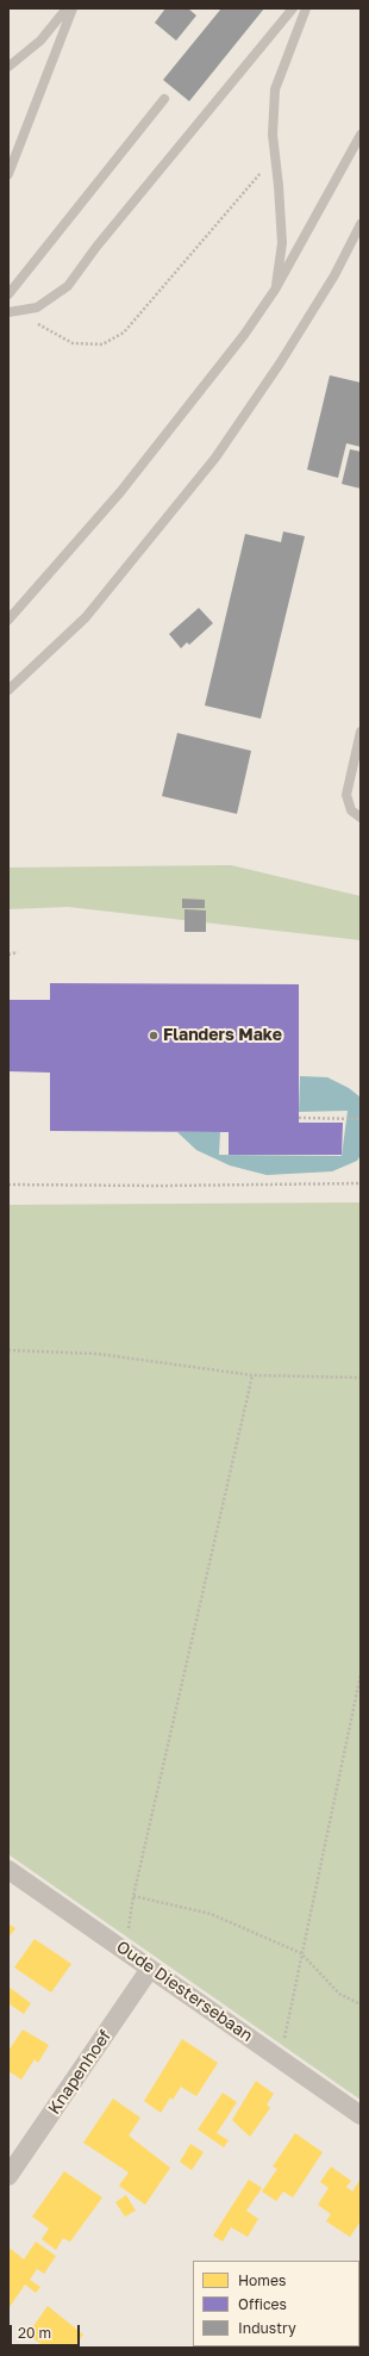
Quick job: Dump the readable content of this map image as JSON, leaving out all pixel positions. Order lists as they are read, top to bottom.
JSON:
{
  "streets": {
    "street": ["Oude Diestersebaan", "Knapenhoef"]
  },
  "crossings": [
    ["Oude Diestersebaan", "Knapenhoef"]
  ],
  "places": ["Flanders Make"],
  "legend": ["Homes", "Offices", "Industry"],
  "scale_bar": "20 m"
}
